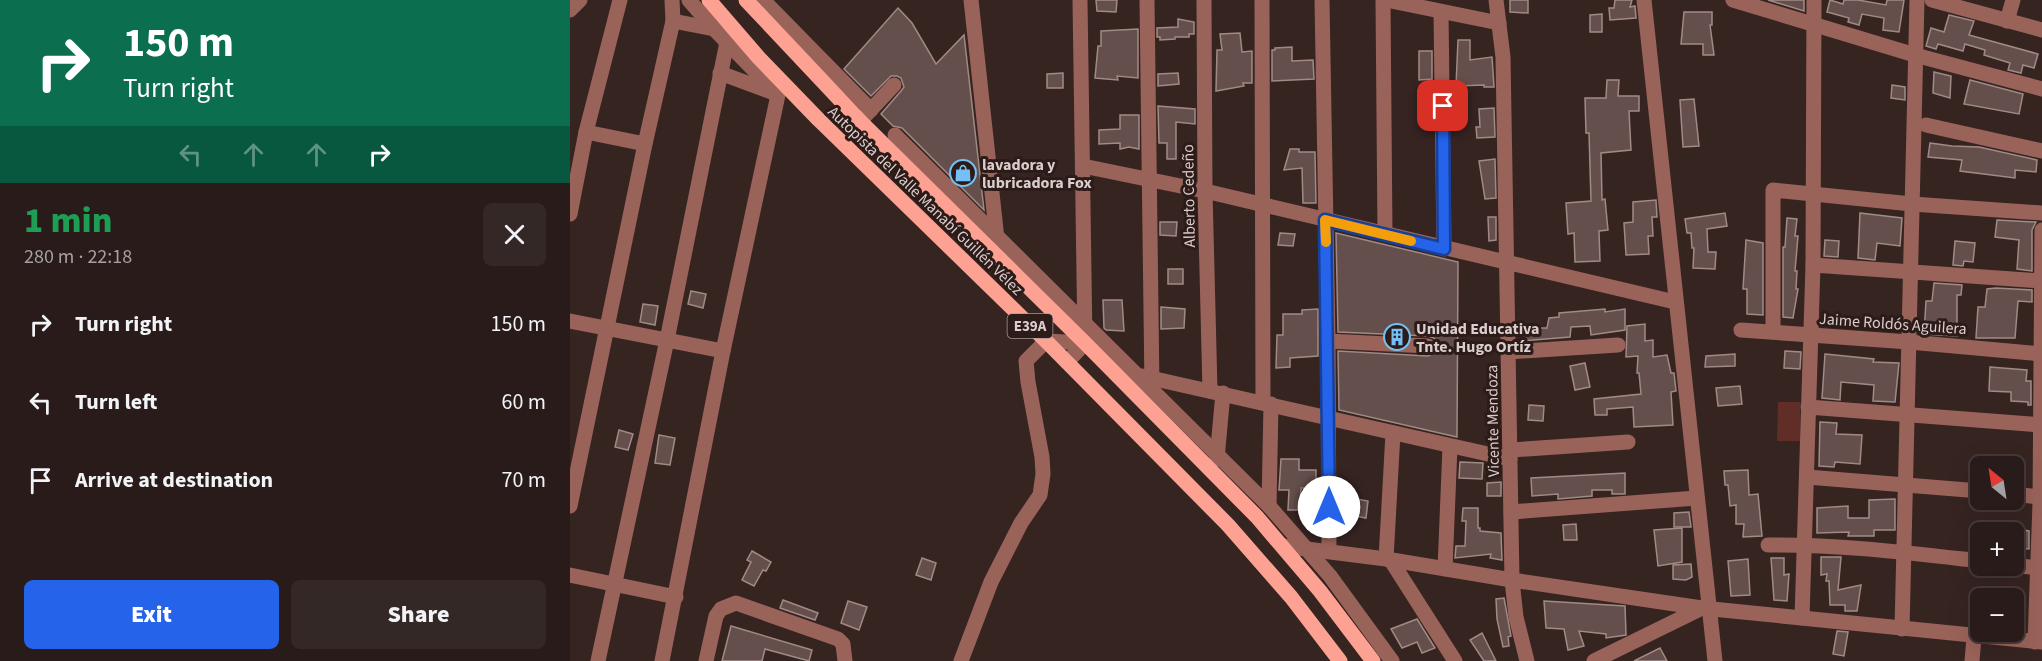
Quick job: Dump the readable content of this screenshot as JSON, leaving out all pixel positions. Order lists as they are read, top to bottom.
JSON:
{
  "streets": {
    "main road": ["Autopista del Valle Manabí Guillén Vélez", "E39A"],
    "street": ["Alberto Cedeño", "Jaime Roldós Aguilera", "Vicente Mendoza"]
  },
  "crossings": [
    ["Alberto Cedeño", "Autopista del Valle Manabí Guillén Vélez"]
  ],
  "places": {
    "shop": ["lavadora y lubricadora Fox"],
    "building": ["Unidad Educativa Tnte. Hugo Ortíz"]
  },
  "north": "top left",
  "page": {
    "turn": ["150 m", "Turn right"],
    "heading": ["1 min", "280 m · 22:18"],
    "list": [
      {
        "name": "Turn right",
        "value": "150 m"
      },
      {
        "name": "Turn left",
        "value": "60 m"
      },
      {
        "name": "Arrive at destination",
        "value": "70 m"
      }
    ],
    "map_buttons": ["+", "−"],
    "buttons": ["Exit", "Share"]
  }
}
